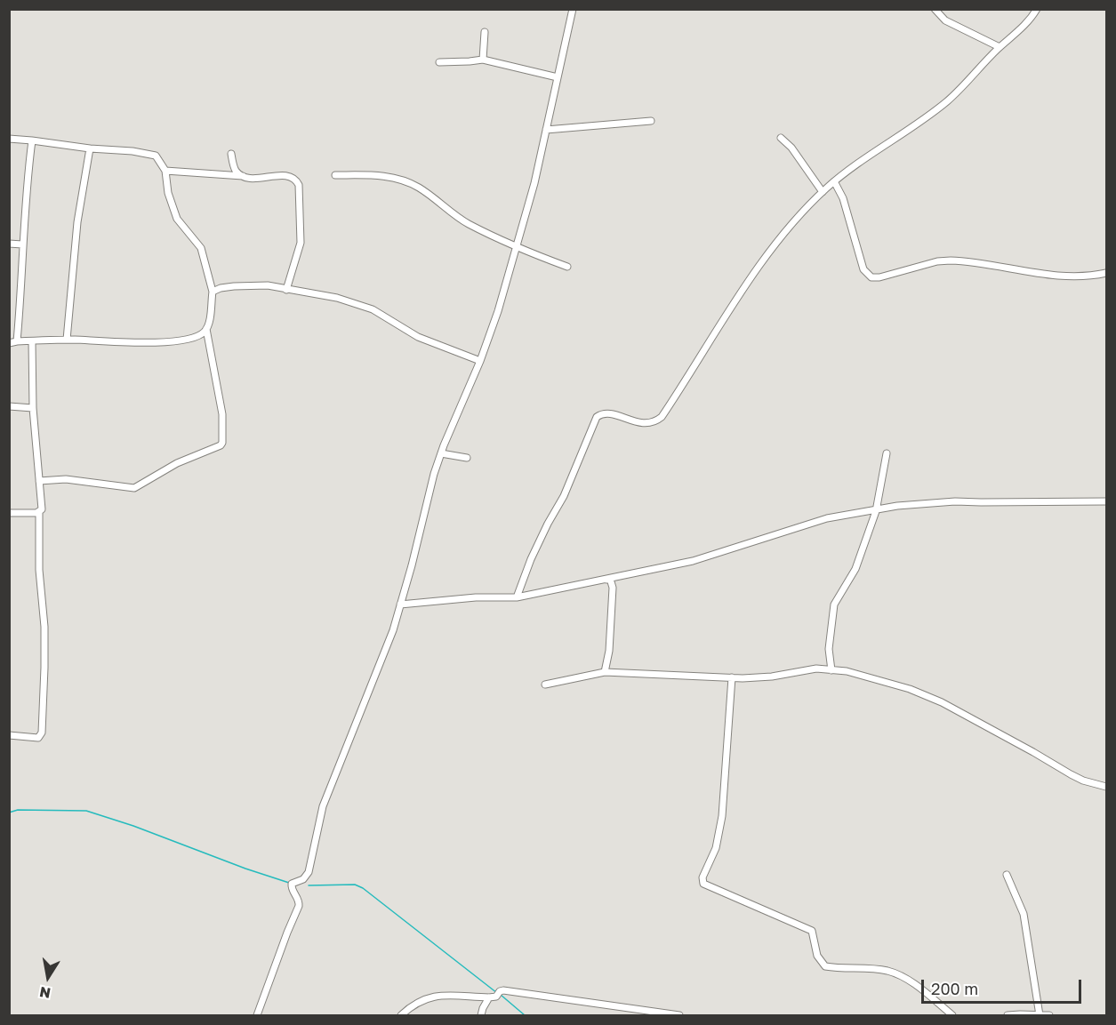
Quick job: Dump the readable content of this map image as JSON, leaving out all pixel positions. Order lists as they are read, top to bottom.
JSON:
{
  "scale_bar": "200 m",
  "north": "bottom"
}
